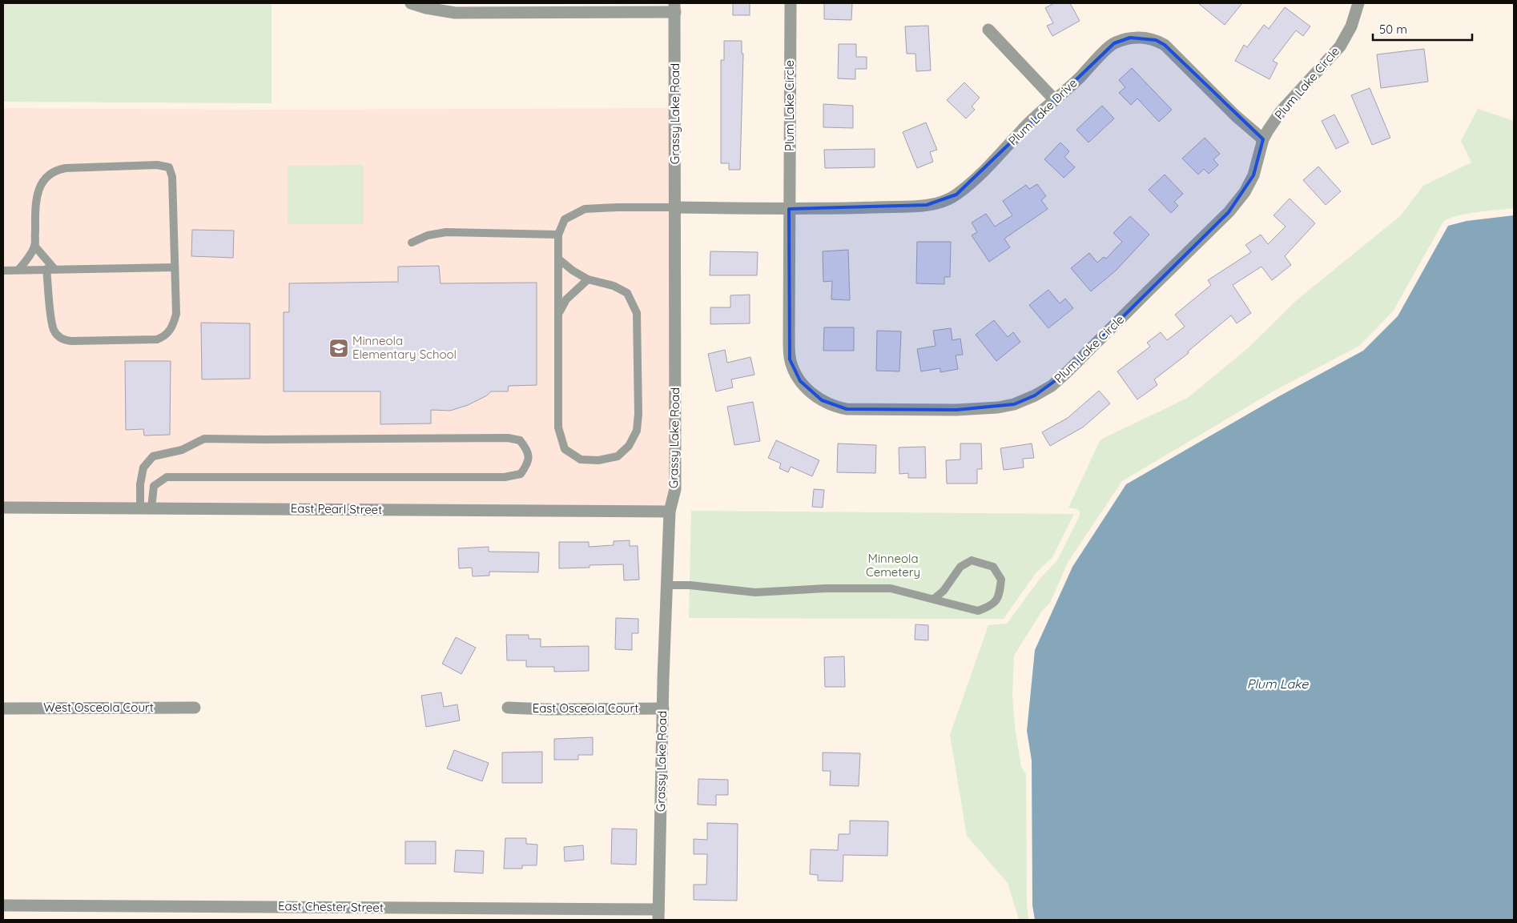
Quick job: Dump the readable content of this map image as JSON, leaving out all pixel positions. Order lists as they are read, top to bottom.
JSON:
{
  "streets": {
    "street": [
      "Plum Lake Circle",
      "Plum Lake Drive",
      "Grassy Lake Road",
      "East Pearl Street",
      "West Osceola Court",
      "East Osceola Court",
      "East Chester Street"
    ]
  },
  "crossings": [
    ["Plum Lake Circle", "Plum Lake Drive"],
    ["Grassy Lake Road", "East Pearl Street"],
    ["Grassy Lake Road", "East Osceola Court"],
    ["Grassy Lake Road", "East Chester Street"]
  ],
  "water": ["Plum Lake"],
  "parks": ["Minneola Cemetery"],
  "places": {
    "school or university": ["Minneola Elementary School"]
  },
  "scale_bar": "50 m"
}
